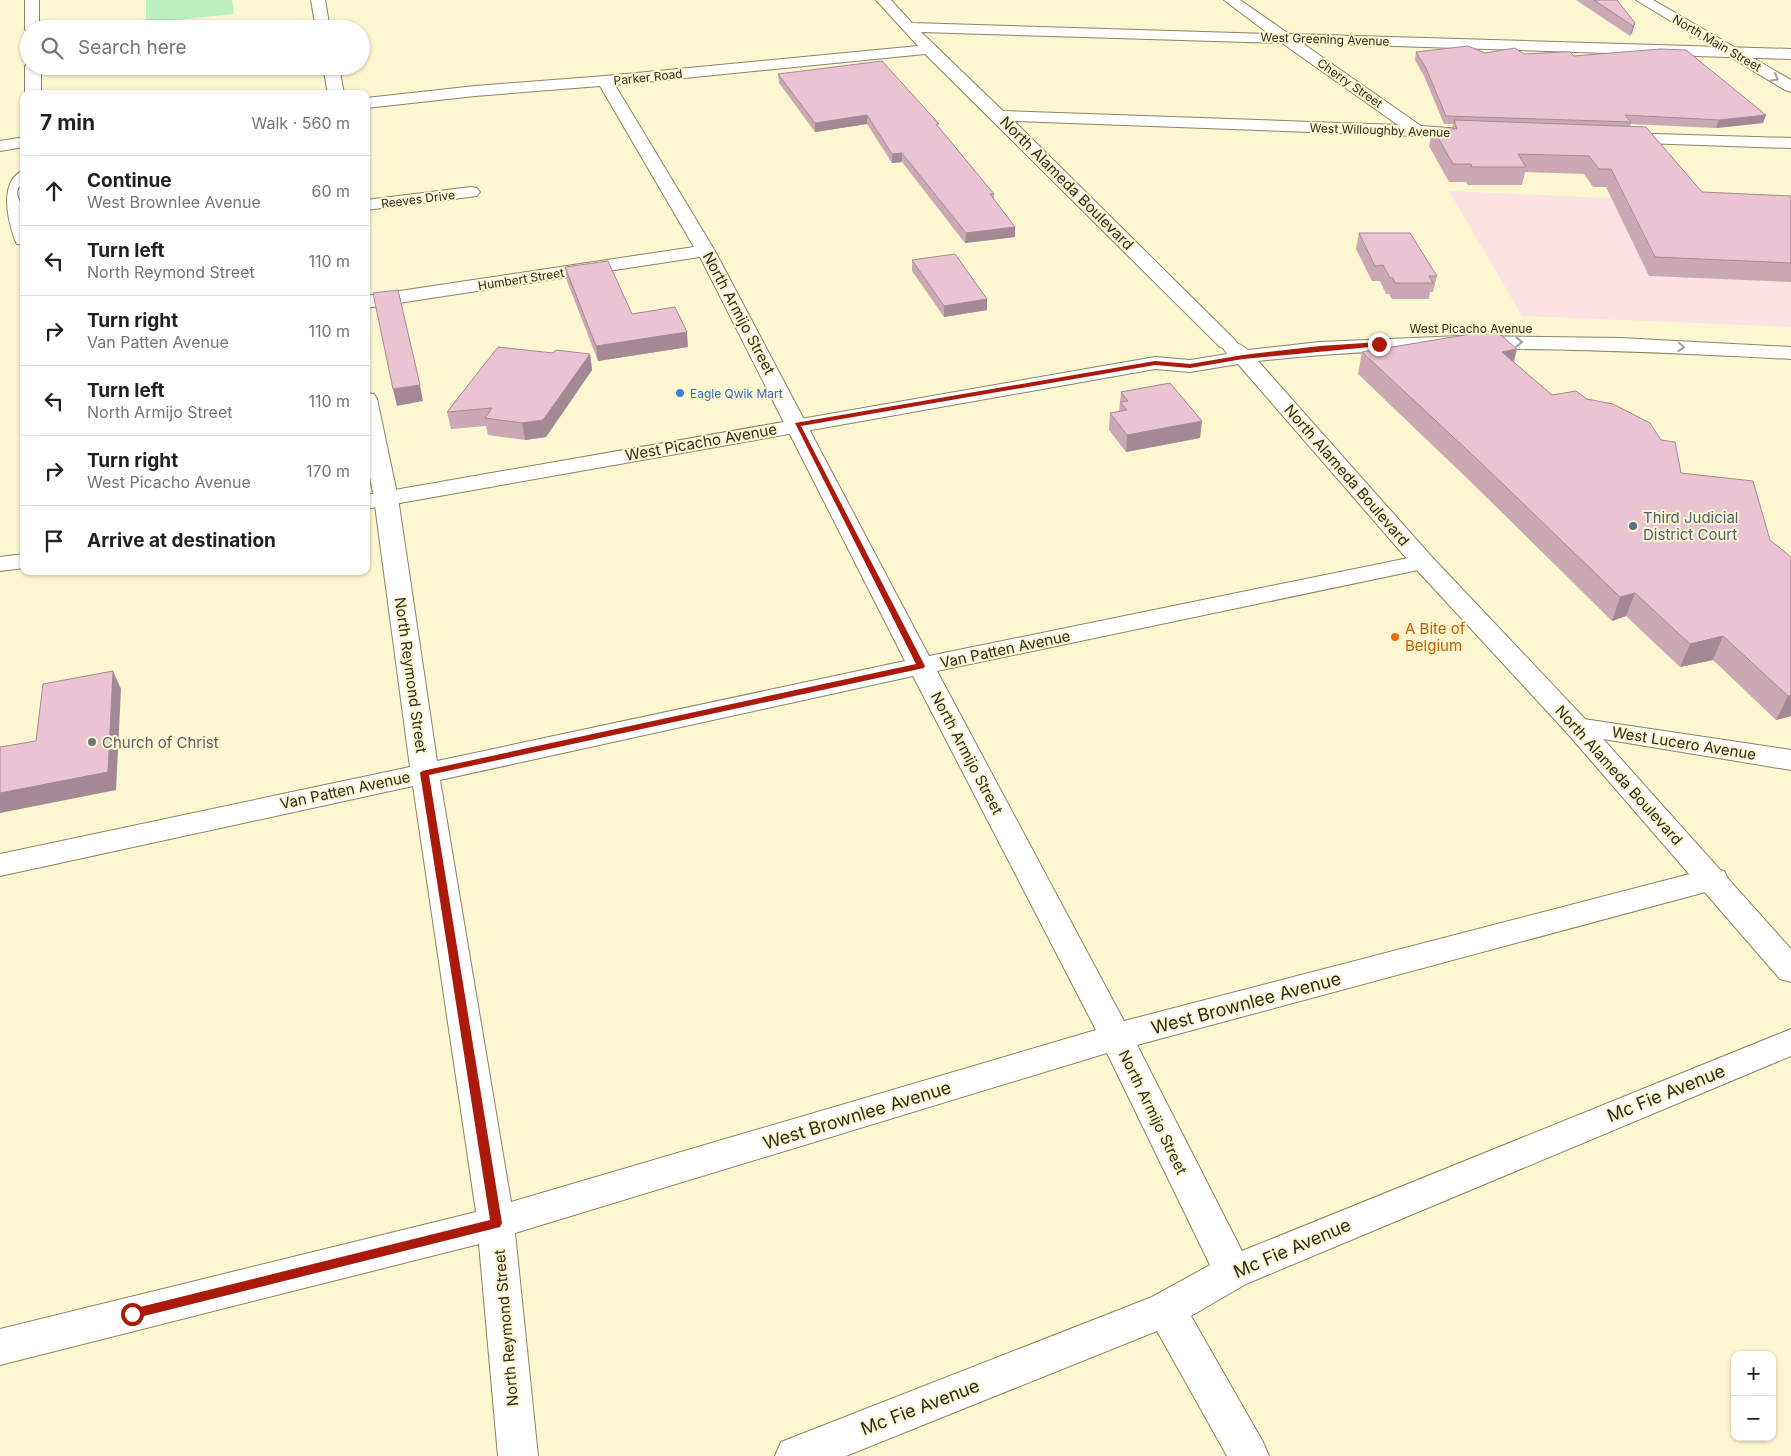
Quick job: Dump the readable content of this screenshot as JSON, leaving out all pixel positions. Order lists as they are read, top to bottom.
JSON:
{
  "streets": {
    "street": [
      "West Greening Avenue",
      "North Main Street",
      "Parker Road",
      "Cherry Street",
      "West Willoughby Avenue",
      "North Alameda Boulevard",
      "Reeves Drive",
      "Humbert Street",
      "North Armijo Street",
      "West Picacho Avenue",
      "Van Patten Avenue",
      "North Reymond Street",
      "West Lucero Avenue",
      "West Brownlee Avenue",
      "Mc Fie Avenue"
    ]
  },
  "crossings": [
    ["West Greening Avenue", "North Main Street"],
    ["West Greening Avenue", "Cherry Street"],
    ["West Greening Avenue", "North Alameda Boulevard"],
    ["Parker Road", "North Alameda Boulevard"],
    ["Parker Road", "North Armijo Street"],
    ["Cherry Street", "West Willoughby Avenue"],
    ["West Willoughby Avenue", "North Alameda Boulevard"],
    ["North Alameda Boulevard", "West Picacho Avenue"],
    ["North Alameda Boulevard", "Van Patten Avenue"],
    ["North Alameda Boulevard", "West Lucero Avenue"],
    ["North Alameda Boulevard", "West Brownlee Avenue"],
    ["Humbert Street", "North Armijo Street"],
    ["North Armijo Street", "West Picacho Avenue"],
    ["North Armijo Street", "Van Patten Avenue"],
    ["North Armijo Street", "West Brownlee Avenue"],
    ["North Armijo Street", "Mc Fie Avenue"],
    ["West Picacho Avenue", "North Reymond Street"],
    ["Van Patten Avenue", "North Reymond Street"],
    ["North Reymond Street", "West Brownlee Avenue"]
  ],
  "places": [
    "Eagle Qwik Mart",
    "Third Judicial District Court",
    "A Bite of Belgium",
    "Church of Christ"
  ],
  "page": {
    "search": "Search here",
    "heading": ["7 min", "Walk · 560 m"],
    "list": [
      ["Continue", "West Brownlee Avenue", "60 m"],
      ["Turn left", "North Reymond Street", "110 m"],
      ["Turn right", "Van Patten Avenue", "110 m"],
      ["Turn left", "North Armijo Street", "110 m"],
      ["Turn right", "West Picacho Avenue", "170 m"],
      "Arrive at destination"
    ],
    "map_buttons": ["+", "−"]
  }
}
